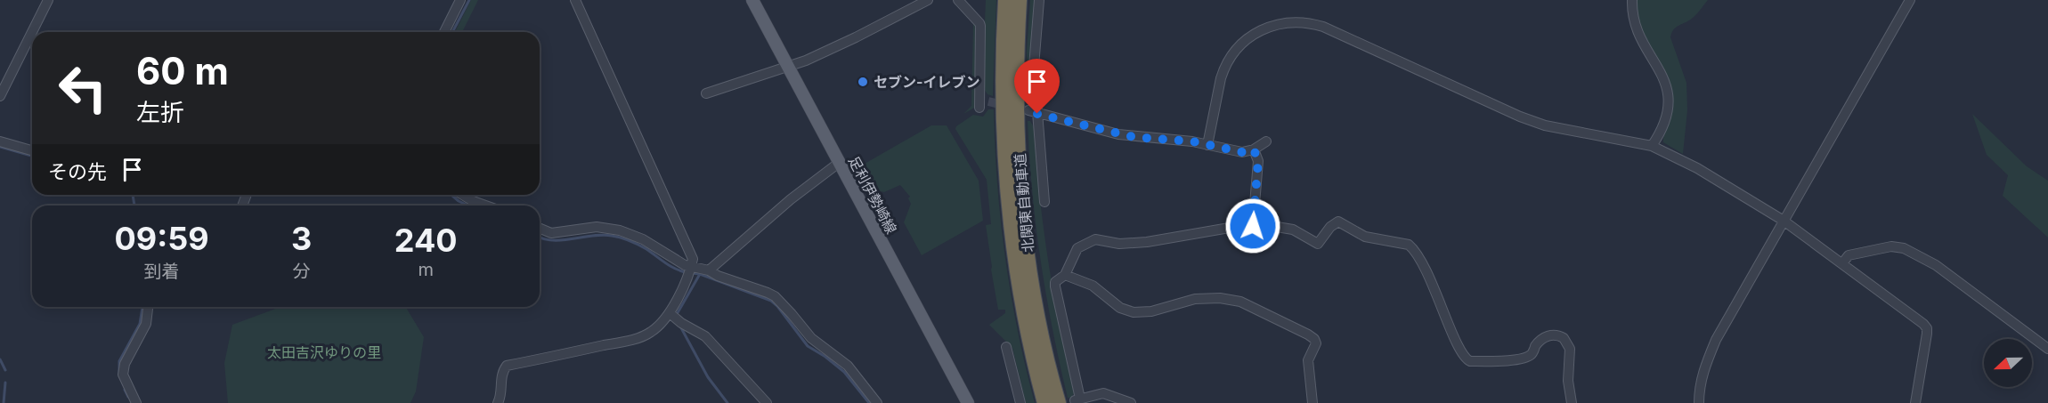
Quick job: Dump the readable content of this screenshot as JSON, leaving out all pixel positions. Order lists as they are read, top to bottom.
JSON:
{
  "streets": {
    "highway": ["北関東自動車道"],
    "main road": ["足利伊勢崎線"]
  },
  "parks": ["太田吉沢ゆりの里"],
  "places": ["セブン-イレブン"],
  "north": "left",
  "page": {
    "turn": ["60 m", "左折"],
    "then": "その先",
    "eta": [
      "09:59",
      "到着",
      "3",
      "分",
      "240",
      "m"
    ]
  }
}
